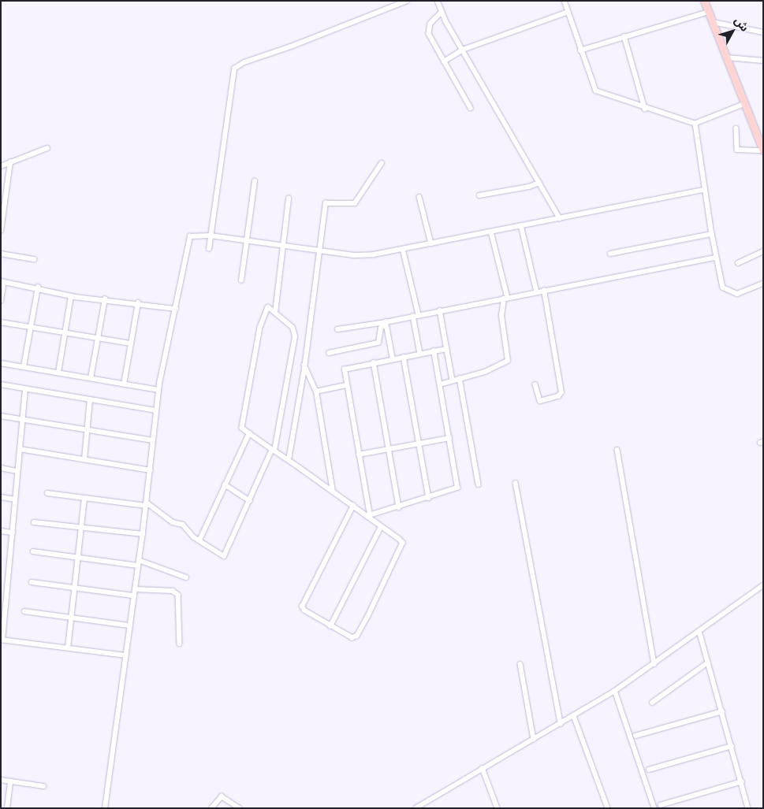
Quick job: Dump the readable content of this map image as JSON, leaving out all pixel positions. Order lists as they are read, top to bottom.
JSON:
{
  "north": "top right"
}
